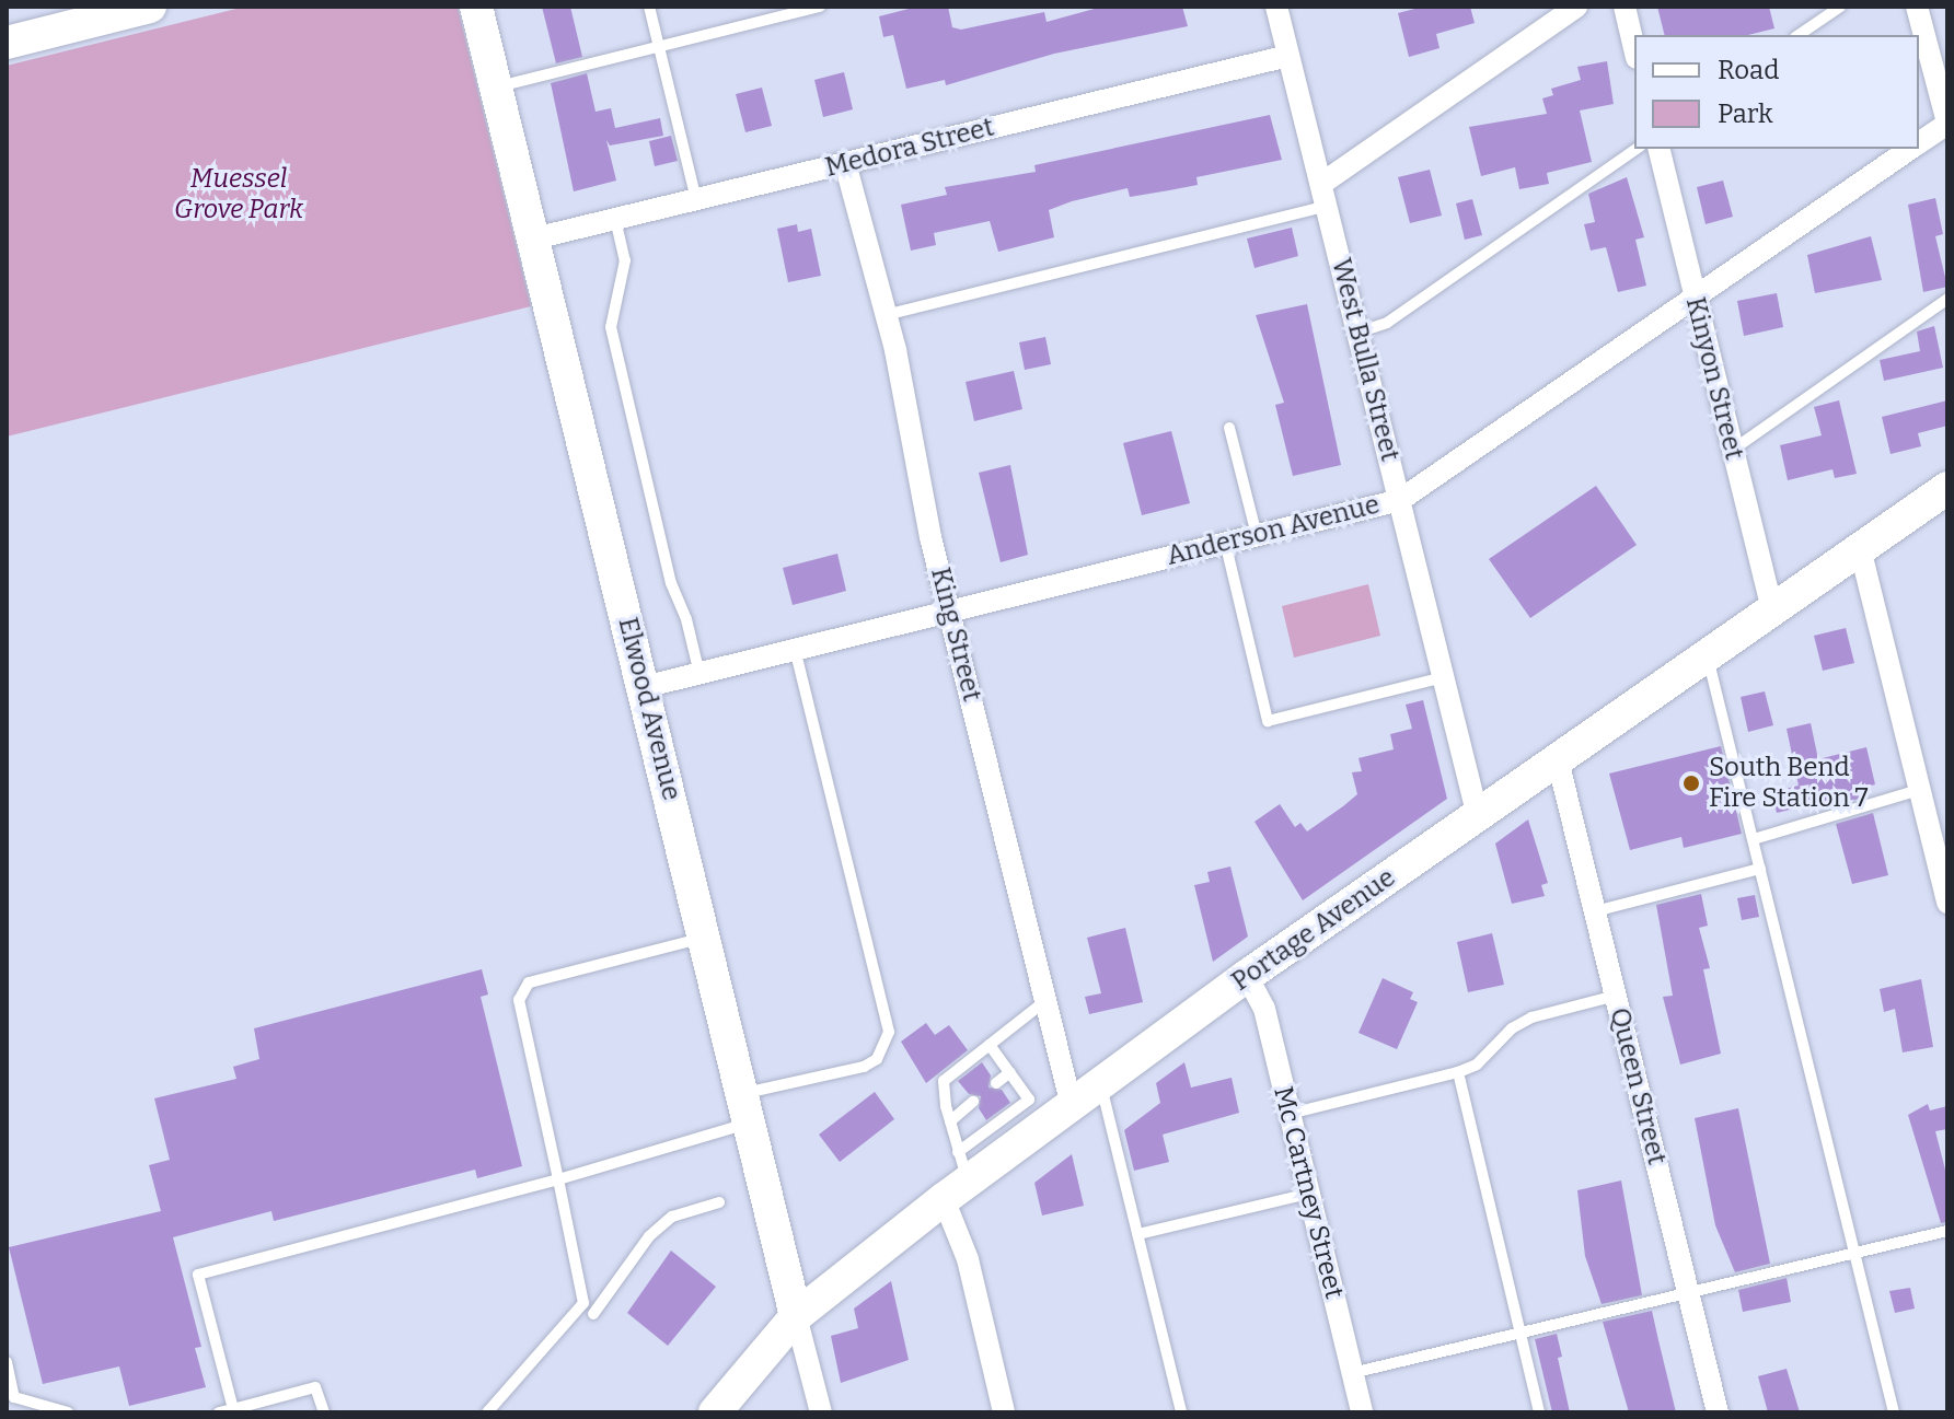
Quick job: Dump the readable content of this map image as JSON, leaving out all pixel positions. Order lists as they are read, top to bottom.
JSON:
{
  "streets": {
    "main road": ["Elwood Avenue", "Portage Avenue"],
    "street": [
      "Medora Street",
      "West Bulla Street",
      "Kinyon Street",
      "Anderson Avenue",
      "King Street",
      "Queen Street",
      "Mc Cartney Street"
    ]
  },
  "crossings": [
    ["Medora Street", "West Bulla Street"],
    ["Medora Street", "King Street"],
    ["Medora Street", "Elwood Avenue"],
    ["West Bulla Street", "Anderson Avenue"],
    ["West Bulla Street", "Portage Avenue"],
    ["Kinyon Street", "Anderson Avenue"],
    ["Kinyon Street", "Portage Avenue"],
    ["Anderson Avenue", "King Street"],
    ["Anderson Avenue", "Elwood Avenue"],
    ["King Street", "Portage Avenue"],
    ["Elwood Avenue", "Portage Avenue"],
    ["Portage Avenue", "Queen Street"],
    ["Portage Avenue", "Mc Cartney Street"]
  ],
  "parks": ["Muessel Grove Park"],
  "places": ["South Bend Fire Station 7"],
  "legend": ["Road", "Park"]
}
